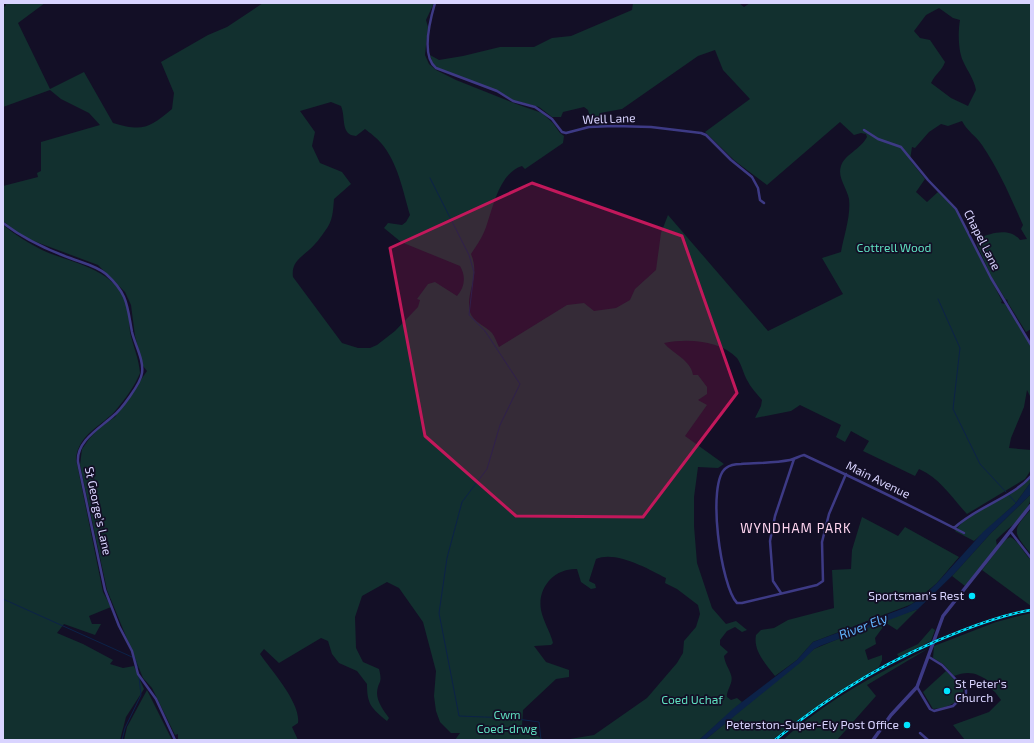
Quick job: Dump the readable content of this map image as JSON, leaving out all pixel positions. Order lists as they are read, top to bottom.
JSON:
{
  "streets": {
    "street": [
      "Well Lane",
      "Chapel Lane",
      "Main Avenue",
      "St George's Lane"
    ]
  },
  "districts": ["WYNDHAM PARK"],
  "water": ["River Ely"],
  "parks": ["Cottrell Wood", "Coed Uchaf", "Cwm Coed-drwg"],
  "places": ["Sportsman's Rest", "St Peter's Church", "Peterston-Super-Ely Post Office"]
}
